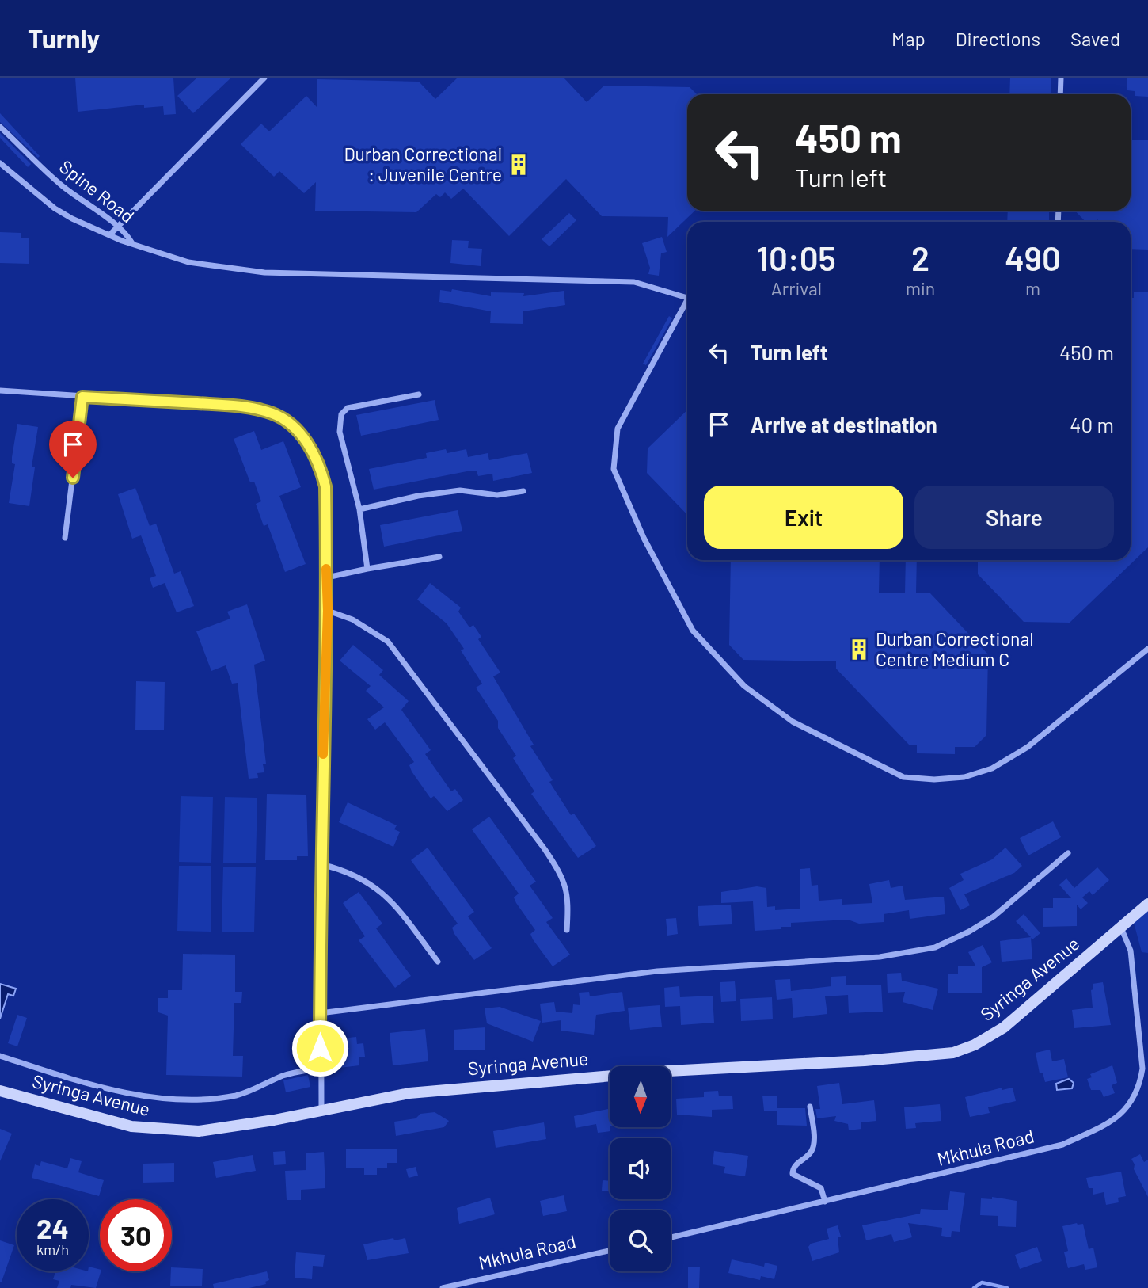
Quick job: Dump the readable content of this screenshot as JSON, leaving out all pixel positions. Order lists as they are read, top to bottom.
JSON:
{
  "streets": {
    "street": ["Spine Road", "Syringa Avenue", "Mkhula Road"]
  },
  "crossings": [
    ["Syringa Avenue", "Mkhula Road"]
  ],
  "places": {
    "building": ["Durban Correctional : Juvenile Centre", "Durban Correctional Centre Medium C"]
  },
  "north": "bottom",
  "page": {
    "header": "Turnly",
    "nav": ["Map", "Directions", "Saved"],
    "turn": ["450 m", "Turn left"],
    "eta": [
      "10:05",
      "Arrival",
      "2",
      "min",
      "490",
      "m"
    ],
    "list": [
      {
        "name": "Turn left",
        "value": "450 m"
      },
      {
        "name": "Arrive at destination",
        "value": "40 m"
      }
    ],
    "buttons": ["Exit", "Share"],
    "speed": "24 km/h",
    "limit": "30"
  }
}
